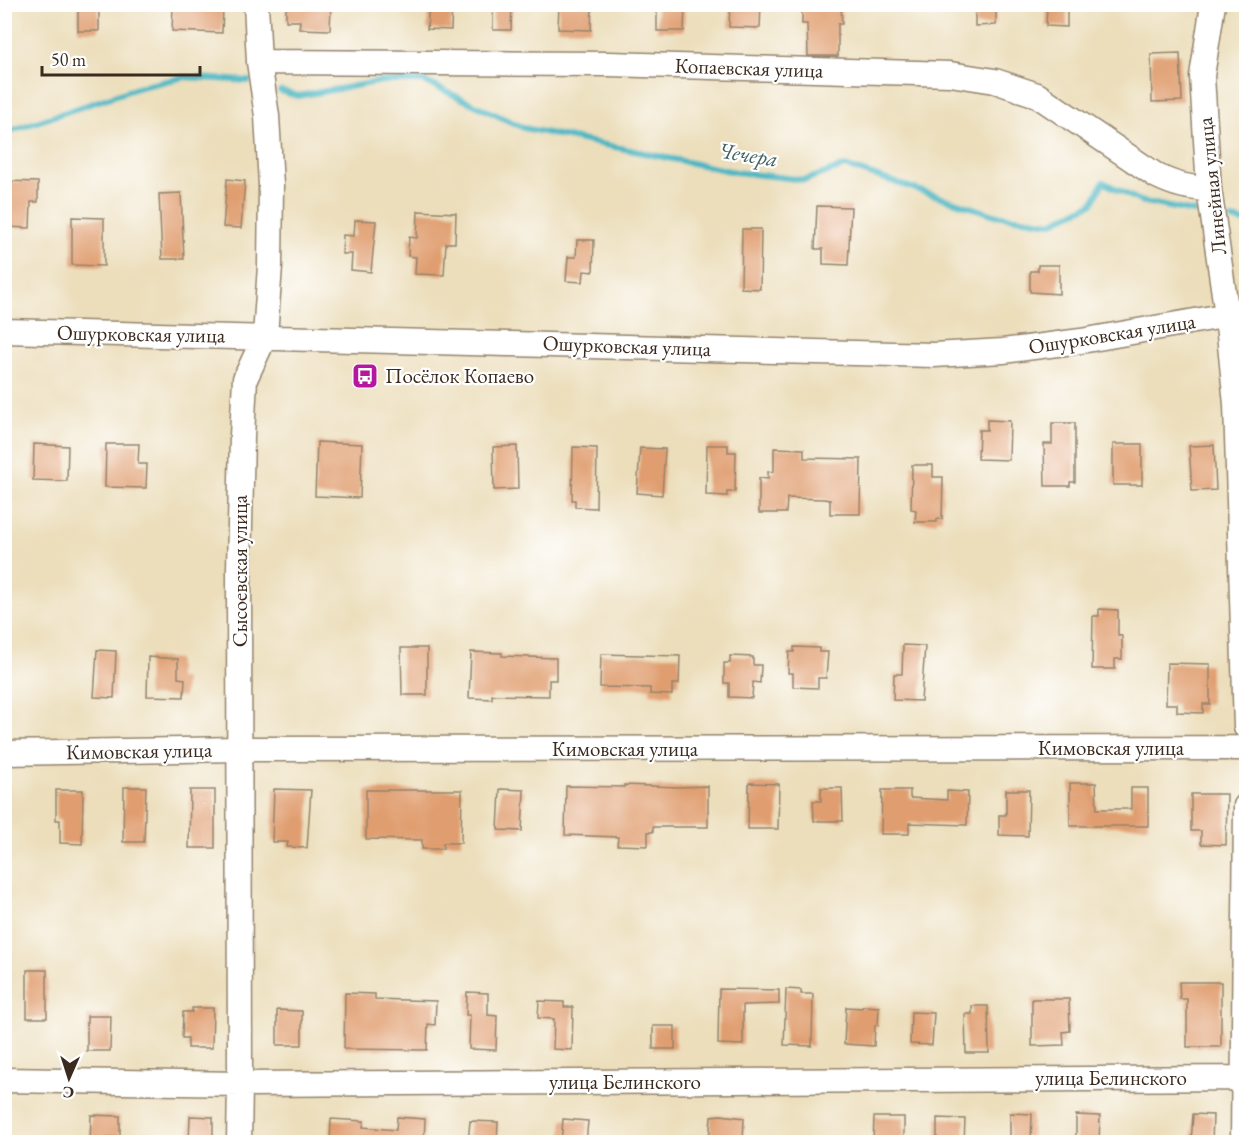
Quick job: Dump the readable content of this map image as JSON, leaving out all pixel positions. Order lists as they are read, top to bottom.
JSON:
{
  "streets": {
    "street": [
      "Копаевская улица",
      "Линейная улица",
      "Ошурковская улица",
      "Сысоевская улица",
      "Кимовская улица",
      "улица Белинского"
    ]
  },
  "crossings": [
    ["Копаевская улица", "Линейная улица"],
    ["Копаевская улица", "Сысоевская улица"],
    ["Линейная улица", "Ошурковская улица"],
    ["Ошурковская улица", "Сысоевская улица"],
    ["Сысоевская улица", "Кимовская улица"],
    ["Сысоевская улица", "улица Белинского"]
  ],
  "water": ["Чечера"],
  "places": {
    "bus stop": ["Посёлок Копаево"]
  },
  "scale_bar": "50 m",
  "north": "bottom"
}
